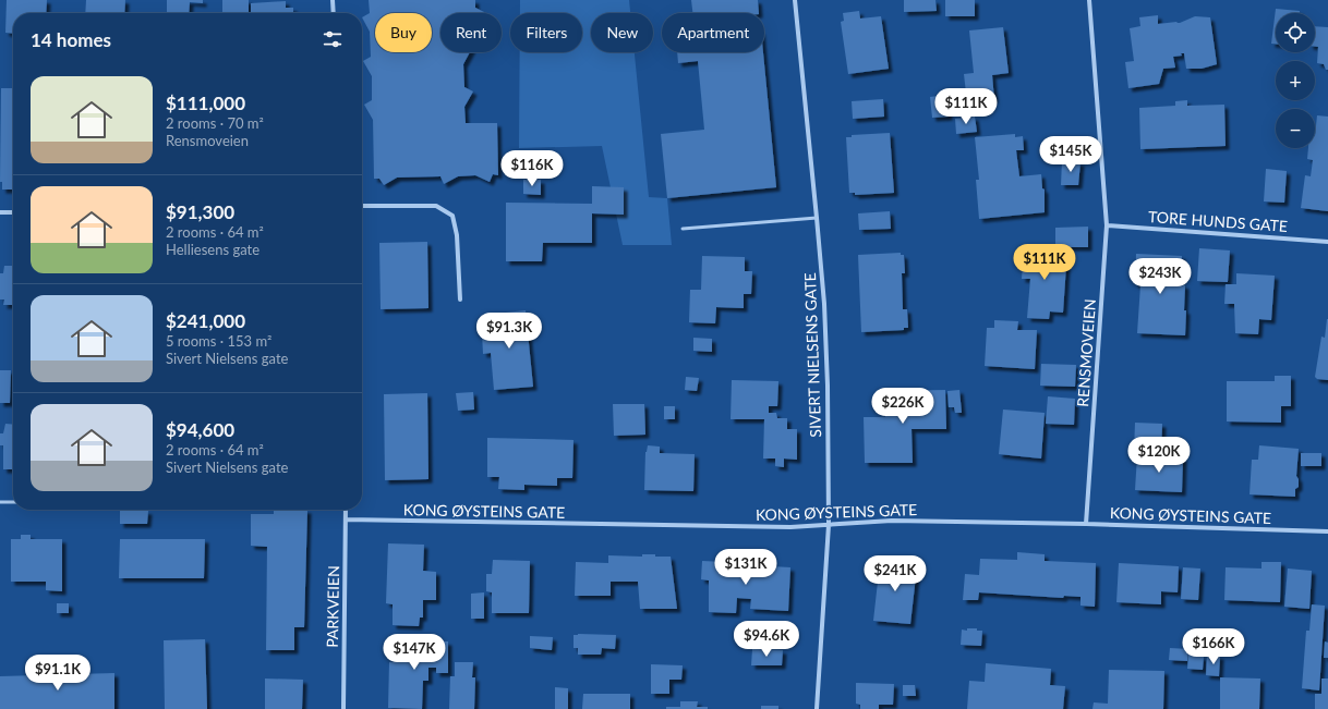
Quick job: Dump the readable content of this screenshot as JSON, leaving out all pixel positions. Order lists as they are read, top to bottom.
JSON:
{
  "streets": {
    "street": [
      "TORE HUNDS GATE",
      "RENSMOVEIEN",
      "SIVERT NIELSENS GATE",
      "KONG ØYSTEINS GATE",
      "PARKVEIEN"
    ]
  },
  "crossings": [
    ["TORE HUNDS GATE", "RENSMOVEIEN"],
    ["RENSMOVEIEN", "KONG ØYSTEINS GATE"],
    ["SIVERT NIELSENS GATE", "KONG ØYSTEINS GATE"],
    ["KONG ØYSTEINS GATE", "PARKVEIEN"]
  ],
  "page": {
    "map_buttons": ["+", "−"],
    "chip": [
      "Buy",
      "Rent",
      "Filters",
      "New",
      "Apartment"
    ],
    "heading": "14 homes",
    "list": [
      {
        "name": "$111,000",
        "note": "2 rooms · 70 m² · Rensmoveien"
      },
      {
        "name": "$91,300",
        "note": "2 rooms · 64 m² · Helliesens gate"
      },
      {
        "name": "$241,000",
        "note": "5 rooms · 153 m² · Sivert Nielsens gate"
      },
      {
        "name": "$94,600",
        "note": "2 rooms · 64 m² · Sivert Nielsens gate"
      }
    ],
    "price": [
      "$111K",
      "$145K",
      "$116K",
      "$111K",
      "$243K",
      "$91.3K",
      "$226K",
      "$120K",
      "$131K",
      "$241K",
      "$94.6K",
      "$166K",
      "$147K",
      "$91.1K"
    ]
  }
}
